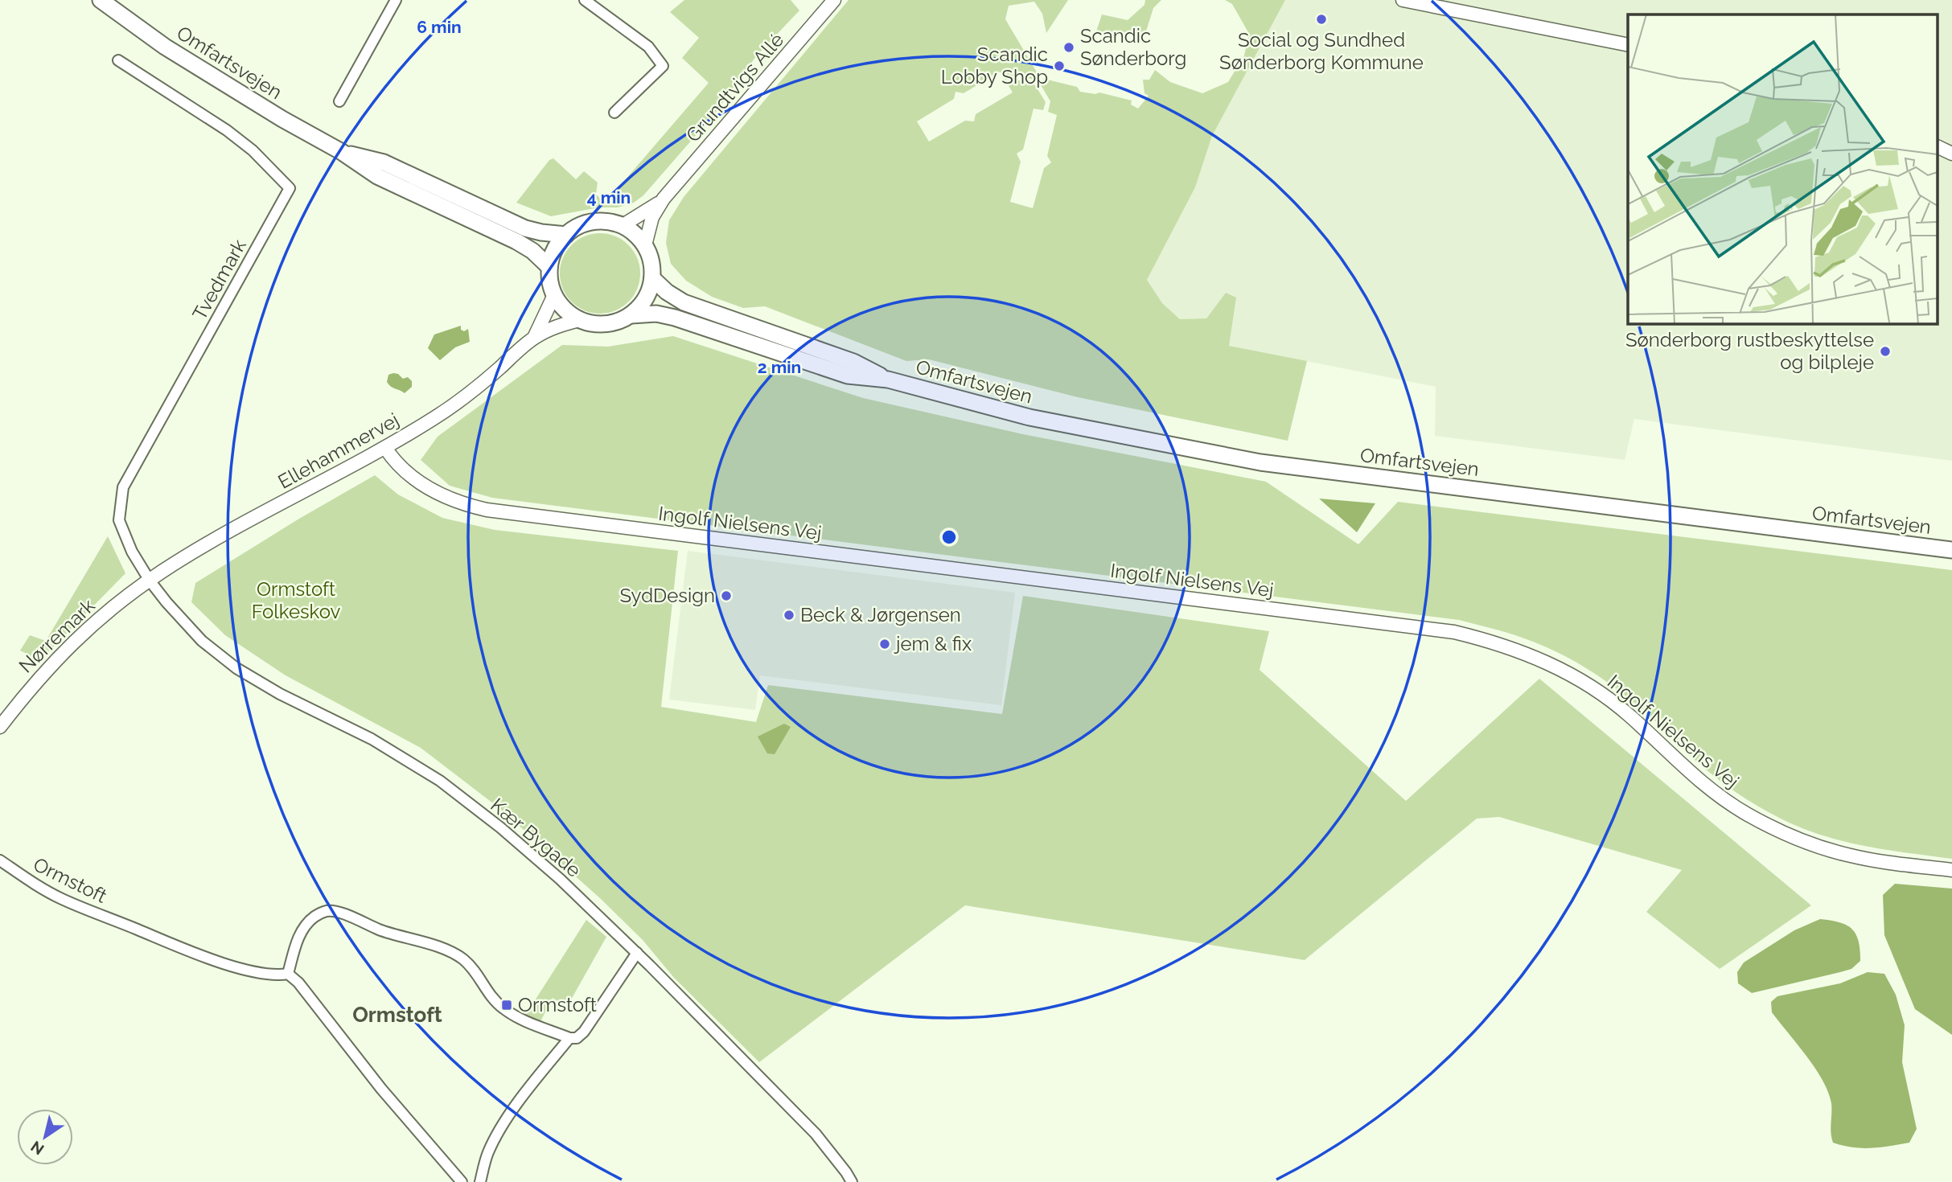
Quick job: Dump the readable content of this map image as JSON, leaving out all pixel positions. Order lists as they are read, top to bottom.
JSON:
{
  "streets": {
    "main road": ["Omfartsvejen"],
    "street": [
      "Grundtvigs Allé",
      "Tvedmark",
      "Ellehammervej",
      "Ingolf Nielsens Vej",
      "Nørremark",
      "Kær Bygade",
      "Ormstoft"
    ]
  },
  "crossings": [
    ["Omfartsvejen", "Grundtvigs Allé"],
    ["Omfartsvejen", "Ellehammervej"],
    ["Grundtvigs Allé", "Ellehammervej"],
    ["Tvedmark", "Ellehammervej"],
    ["Tvedmark", "Nørremark"],
    ["Tvedmark", "Kær Bygade"],
    ["Ellehammervej", "Ingolf Nielsens Vej"],
    ["Ellehammervej", "Nørremark"],
    ["Ellehammervej", "Kær Bygade"],
    ["Nørremark", "Kær Bygade"]
  ],
  "districts": ["Ormstoft"],
  "parks": ["Ormstoft Folkeskov"],
  "places": {
    "other": [
      "Social og Sundhed Sønderborg Kommune",
      "Scandic Sønderborg",
      "Scandic Lobby Shop",
      "Sønderborg rustbeskyttelse og bilpleje",
      "SydDesign",
      "Beck & Jørgensen",
      "jem & fix"
    ],
    "transit": ["Ormstoft"]
  },
  "north": "bottom left",
  "rings": ["6 min", "4 min", "2 min"]
}
